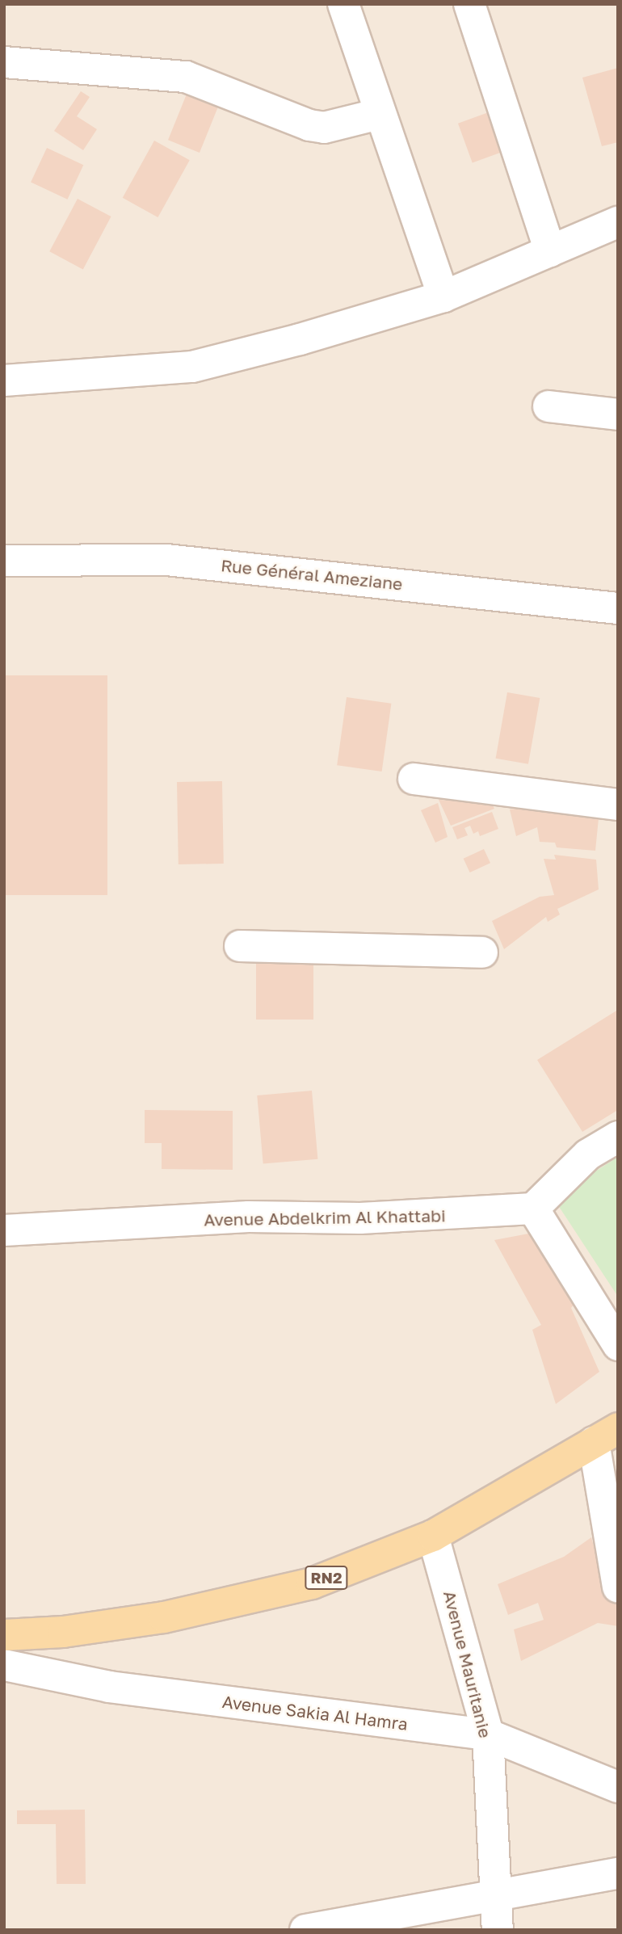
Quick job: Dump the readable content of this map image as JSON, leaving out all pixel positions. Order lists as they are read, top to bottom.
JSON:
{
  "streets": {
    "main road": ["RN2"],
    "street": [
      "Rue Général Ameziane",
      "Avenue Abdelkrim Al Khattabi",
      "Avenue Mauritanie",
      "Avenue Sakia Al Hamra"
    ]
  },
  "crossings": [
    ["RN2", "Avenue Mauritanie"],
    ["Avenue Mauritanie", "Avenue Sakia Al Hamra"]
  ]
}
